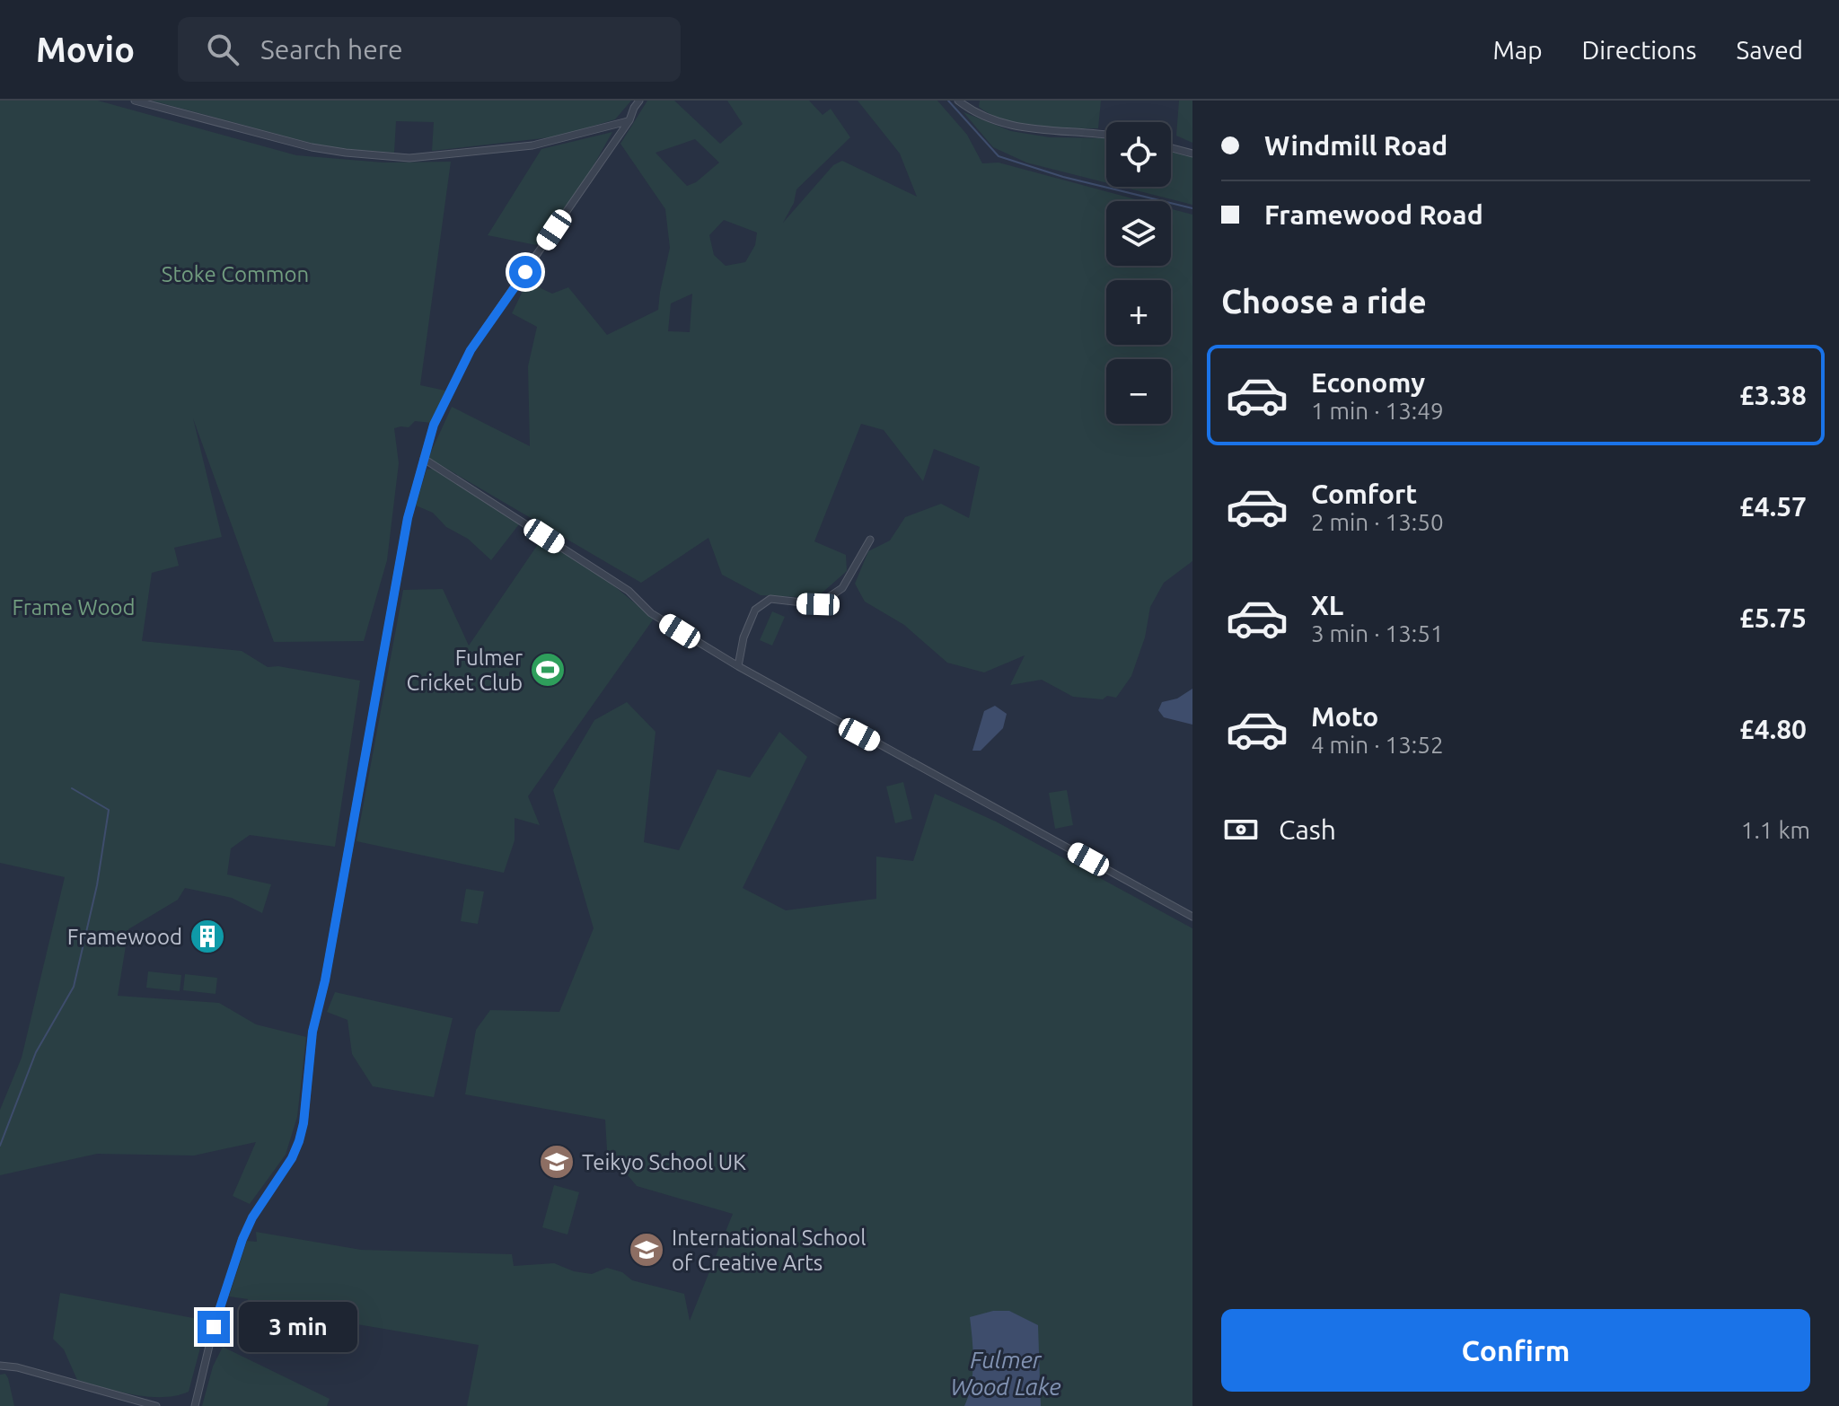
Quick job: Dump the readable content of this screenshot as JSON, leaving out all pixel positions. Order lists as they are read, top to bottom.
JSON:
{
  "water": ["Fulmer Wood Lake"],
  "parks": ["Stoke Common", "Frame Wood"],
  "places": {
    "sports": ["Fulmer Cricket Club"],
    "building": ["Framewood"],
    "school or university": ["Teikyo School UK", "International School of Creative Arts"]
  },
  "page": {
    "header": "Movio",
    "search": "Search here",
    "nav": ["Map", "Directions", "Saved"],
    "banner": ["Windmill Road", "Framewood Road"],
    "map_buttons": ["+", "−"],
    "heading": "Choose a ride",
    "list": [
      {
        "name": "Economy",
        "note": "1 min · 13:49",
        "value": "£3.38"
      },
      {
        "name": "Comfort",
        "note": "2 min · 13:50",
        "value": "£4.57"
      },
      {
        "name": "XL",
        "note": "3 min · 13:51",
        "value": "£5.75"
      },
      {
        "name": "Moto",
        "note": "4 min · 13:52",
        "value": "£4.80"
      }
    ],
    "pay": ["Cash", "1.1 km"],
    "buttons": "Confirm",
    "bubble": "3 min"
  }
}
